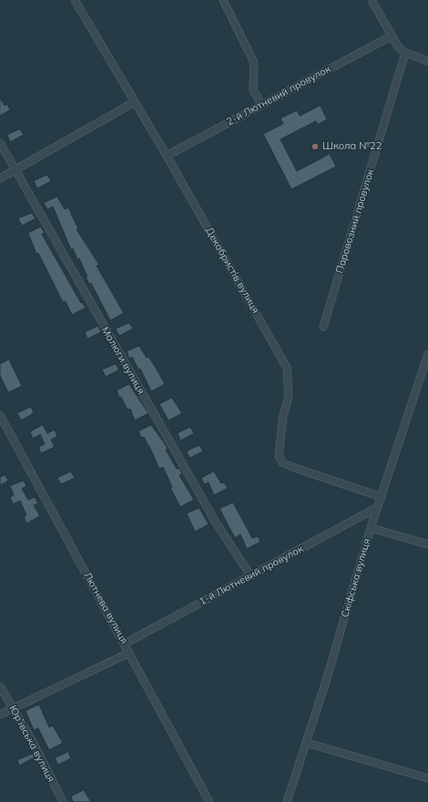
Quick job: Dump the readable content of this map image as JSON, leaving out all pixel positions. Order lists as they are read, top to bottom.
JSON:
{
  "streets": {
    "street": [
      "2-й Лютневий провулок",
      "Паровозний провулок",
      "Декабристів вулиця",
      "Малюги вулиця",
      "1-й Лютневий провулок",
      "Скіфська вулиця",
      "Лютнева вулиця",
      "Юр’ївська вулиця"
    ]
  },
  "crossings": [
    ["2-й Лютневий провулок", "Декабристів вулиця"],
    ["Декабристів вулиця", "Скіфська вулиця"],
    ["Малюги вулиця", "1-й Лютневий провулок"],
    ["1-й Лютневий провулок", "Скіфська вулиця"],
    ["1-й Лютневий провулок", "Лютнева вулиця"]
  ],
  "places": ["Школа №22"]
}
